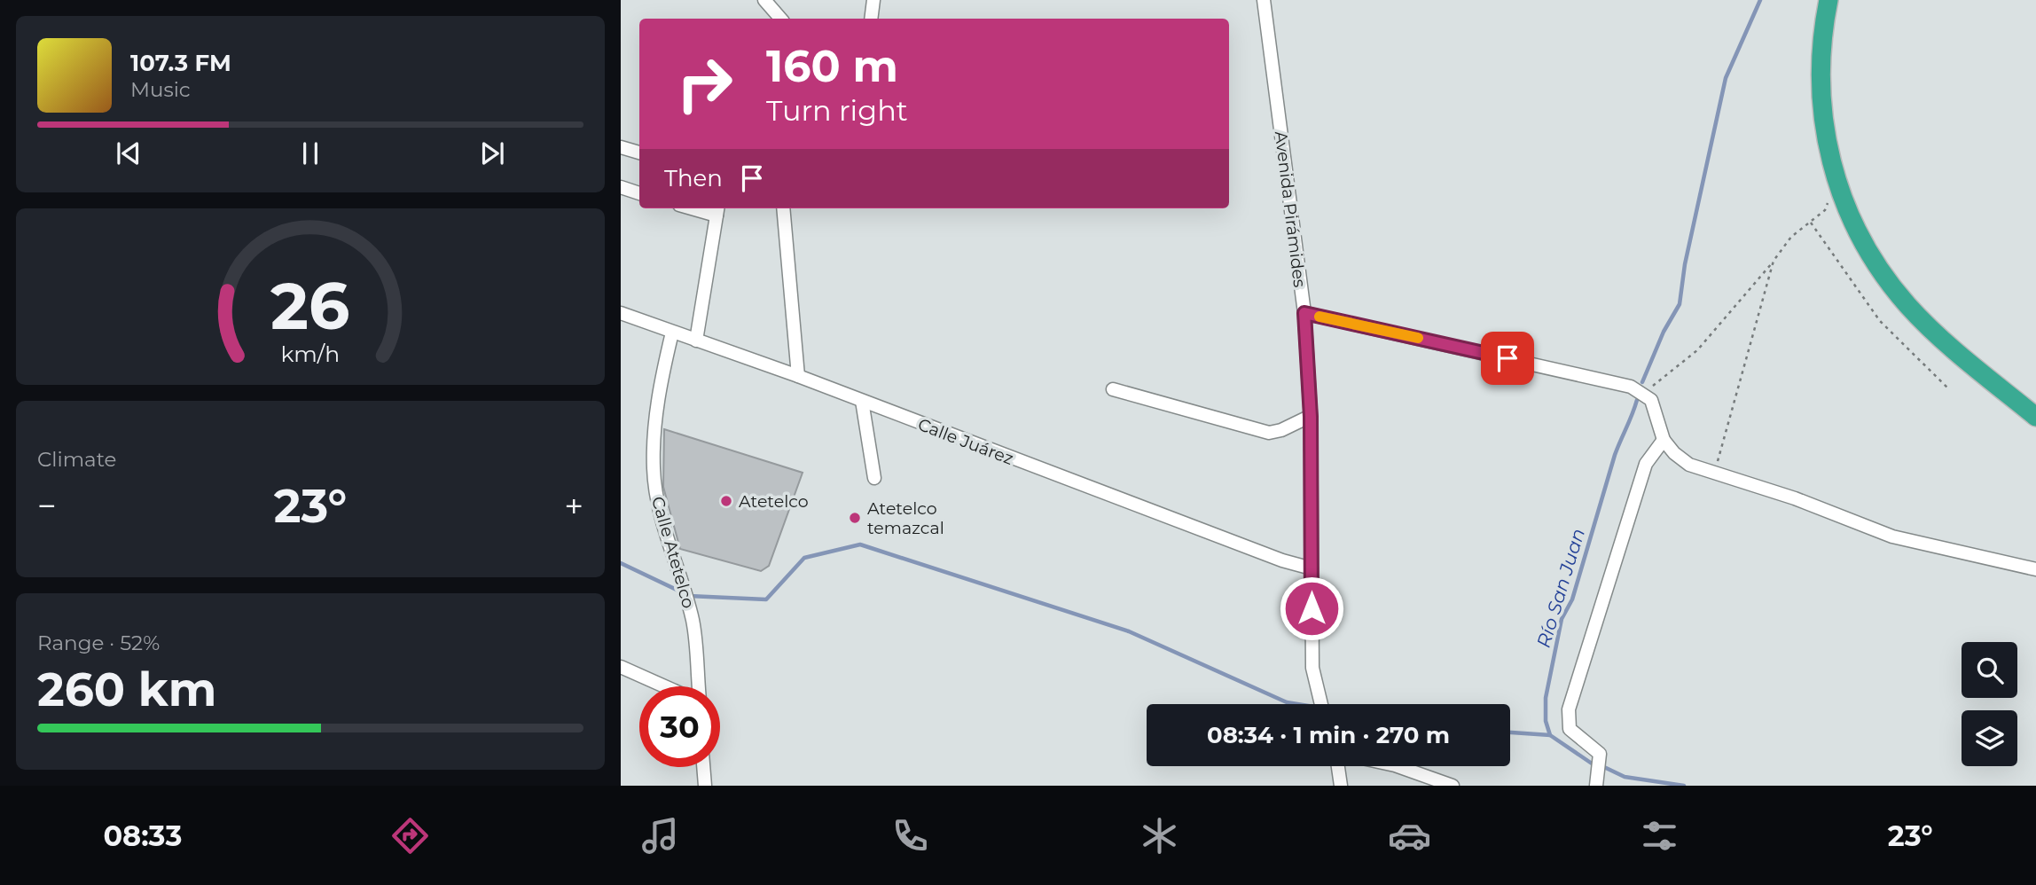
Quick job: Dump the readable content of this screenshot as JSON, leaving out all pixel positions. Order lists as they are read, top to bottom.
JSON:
{
  "streets": {
    "street": ["Avenida Pirámides", "Calle Juárez", "Calle Atetelco"]
  },
  "crossings": [
    ["Avenida Pirámides", "Calle Juárez"],
    ["Calle Juárez", "Calle Atetelco"]
  ],
  "water": ["Río San Juan"],
  "places": ["Atetelco", "Atetelco temazcal"],
  "page": {
    "turn": ["160 m", "Turn right"],
    "song": ["107.3 FM", "Music"],
    "then": "Then",
    "tile": [
      "Climate",
      ["Range · 52%", "260 km"]
    ],
    "heat": ["−", "23°", "+"],
    "limit": "30",
    "trip": "08:34 · 1 min · 270 m",
    "tabs": ["08:33", "23°"],
    "gauge": ["26", "km/h"]
  }
}
